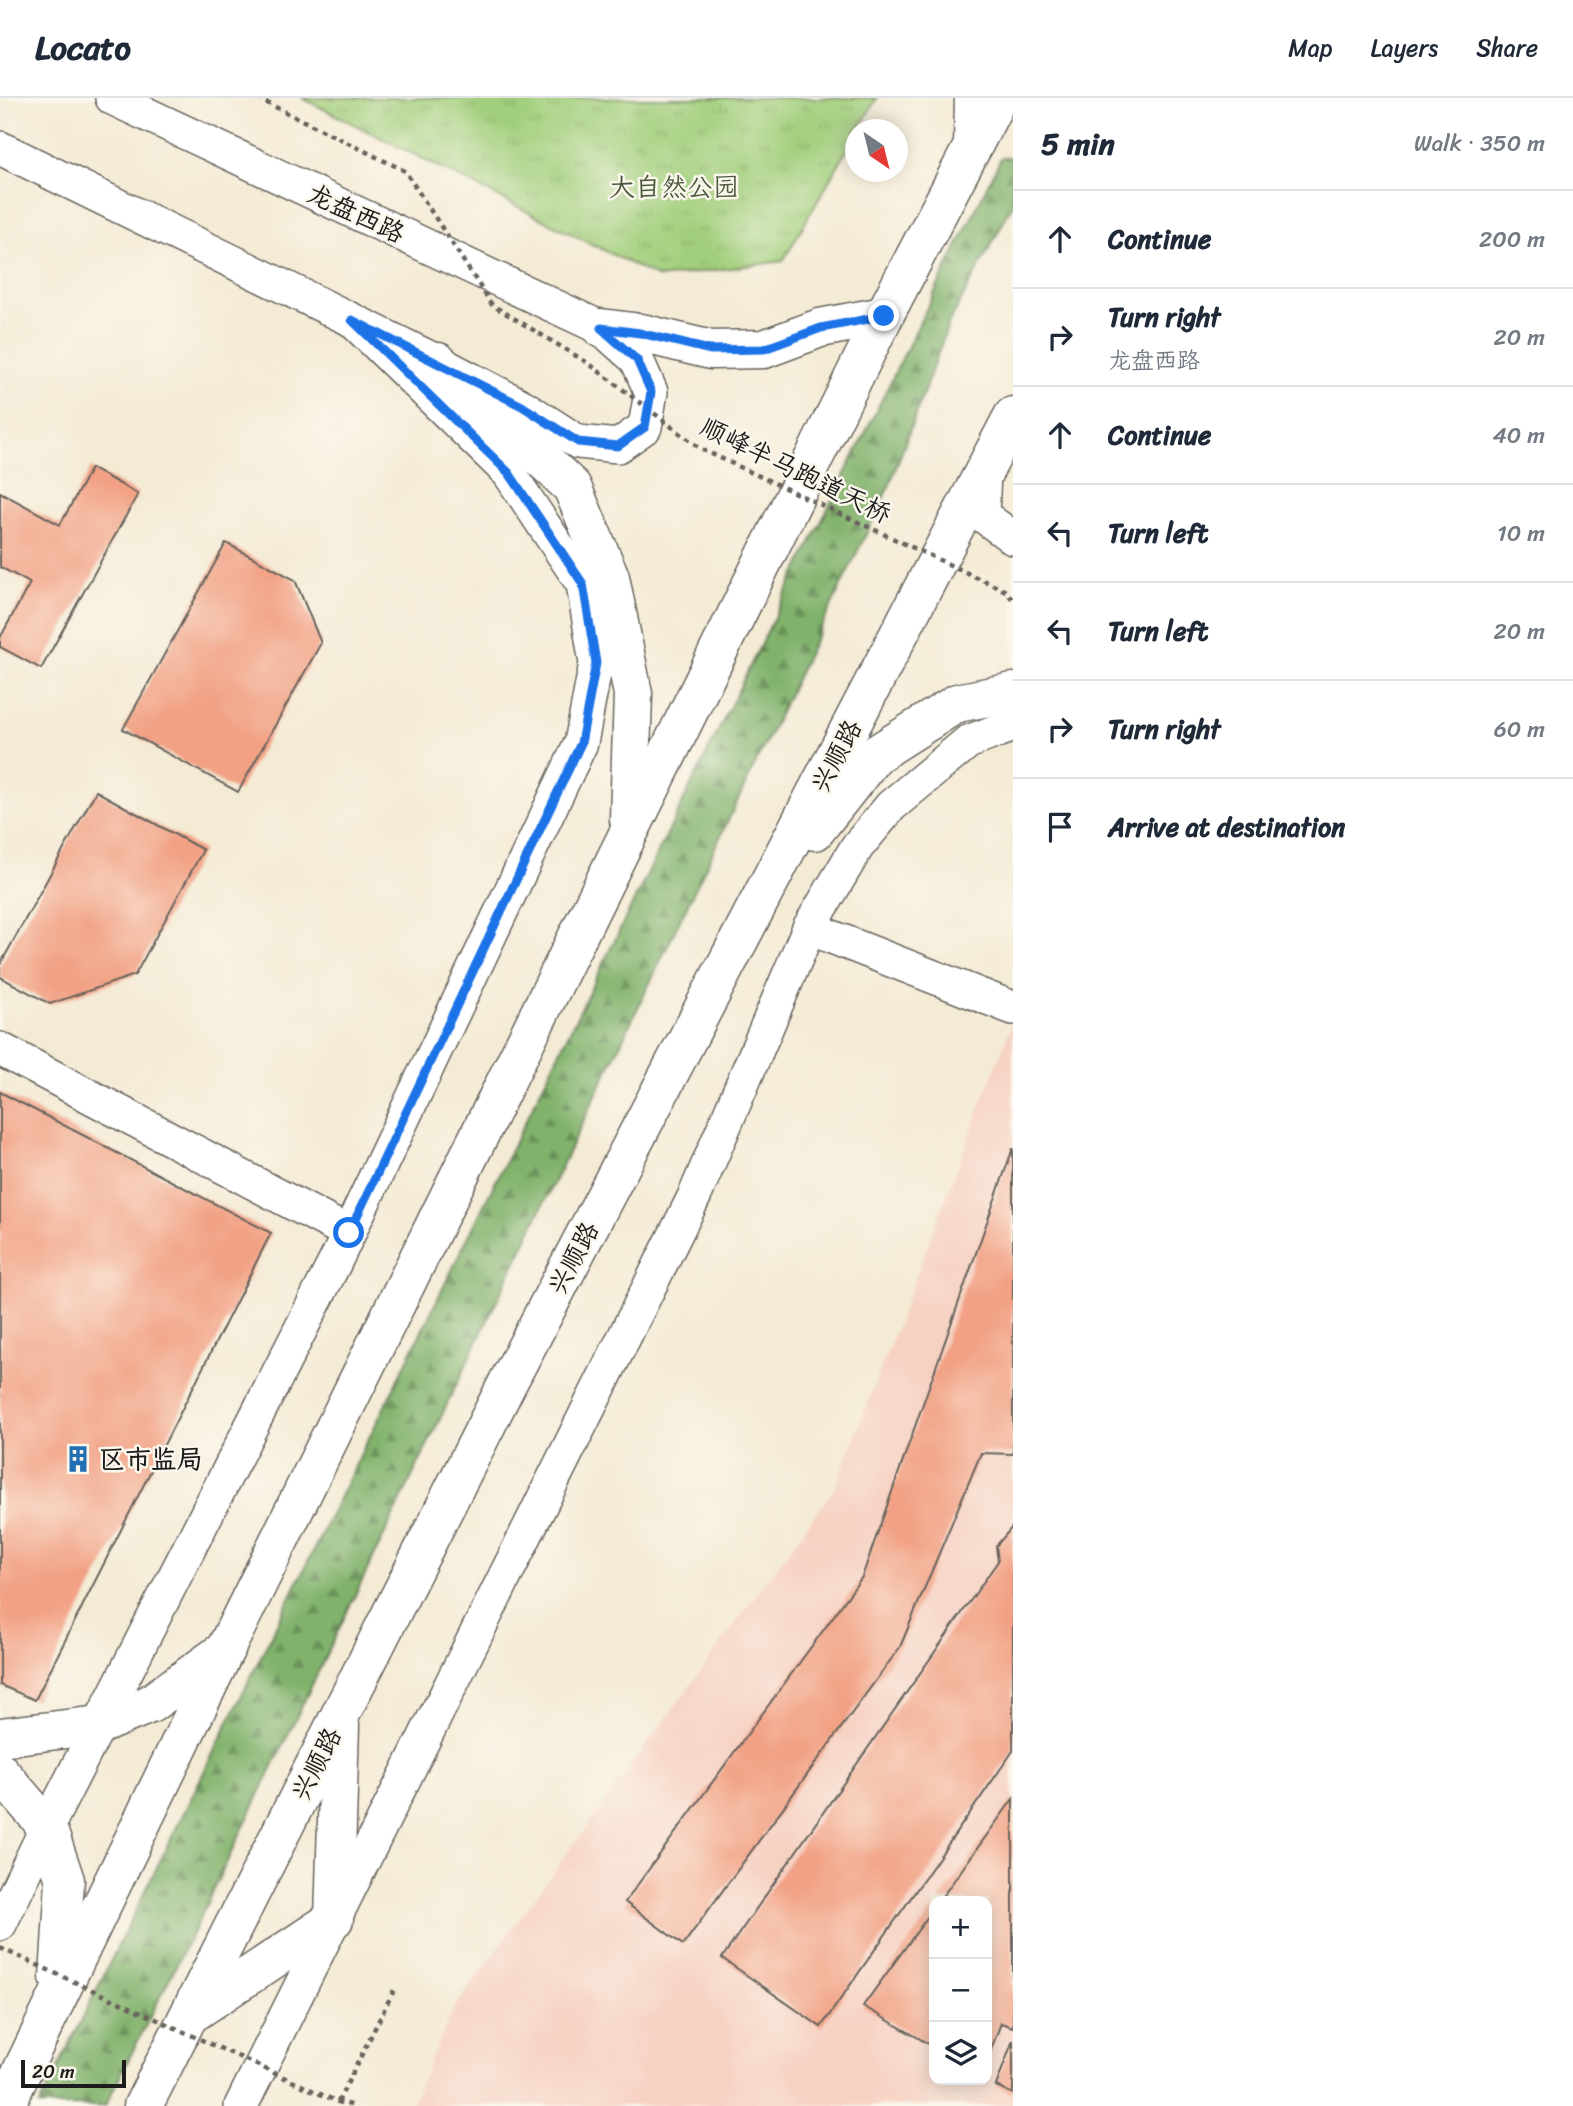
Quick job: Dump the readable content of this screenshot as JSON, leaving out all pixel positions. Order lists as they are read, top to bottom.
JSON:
{
  "streets": {
    "main road": ["兴顺路"],
    "street": ["龙盘西路"],
    "path": ["顺峰半马跑道天桥"]
  },
  "parks": ["大自然公园"],
  "places": {
    "building": ["区市监局"]
  },
  "scale_bar": "20 m",
  "north": "bottom right",
  "page": {
    "header": "Locato",
    "nav": ["Map", "Layers", "Share"],
    "heading": ["5 min", "Walk · 350 m"],
    "list": [
      ["Continue", "200 m"],
      ["Turn right", "龙盘西路", "20 m"],
      ["Continue", "40 m"],
      ["Turn left", "10 m"],
      ["Turn left", "20 m"],
      ["Turn right", "60 m"],
      "Arrive at destination"
    ],
    "map_buttons": ["+", "−"],
    "scale": "20 m"
  }
}
